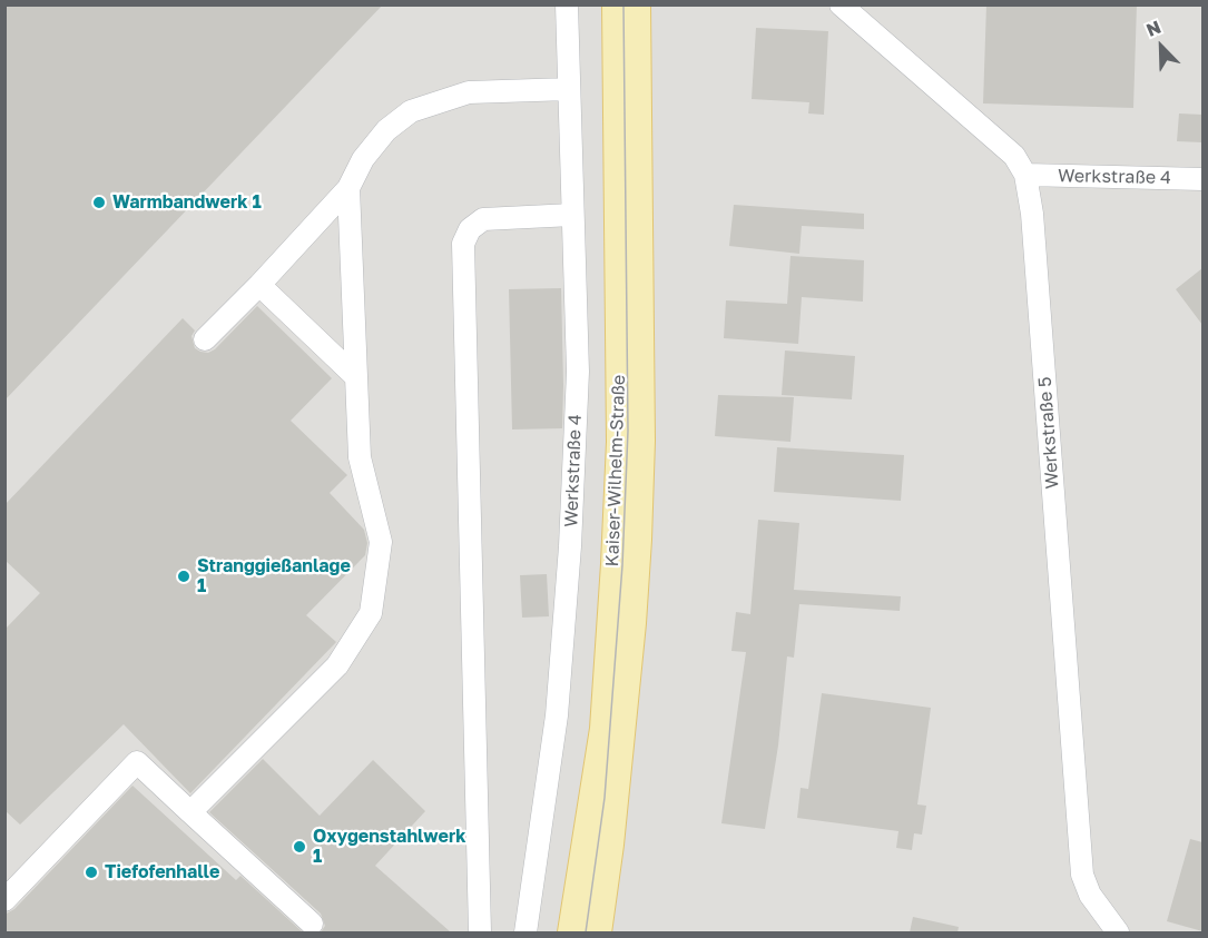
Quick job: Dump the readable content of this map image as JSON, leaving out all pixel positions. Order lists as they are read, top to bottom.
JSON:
{
  "streets": {
    "main road": ["Kaiser-Wilhelm-Straße"],
    "lane": ["Werkstraße 4", "Werkstraße 5"]
  },
  "crossings": [
    ["Werkstraße 4", "Werkstraße 5"]
  ],
  "places": [
    "Warmbandwerk 1",
    "Stranggießanlage 1",
    "Oxygenstahlwerk 1",
    "Tiefofenhalle"
  ],
  "north": "top left"
}
